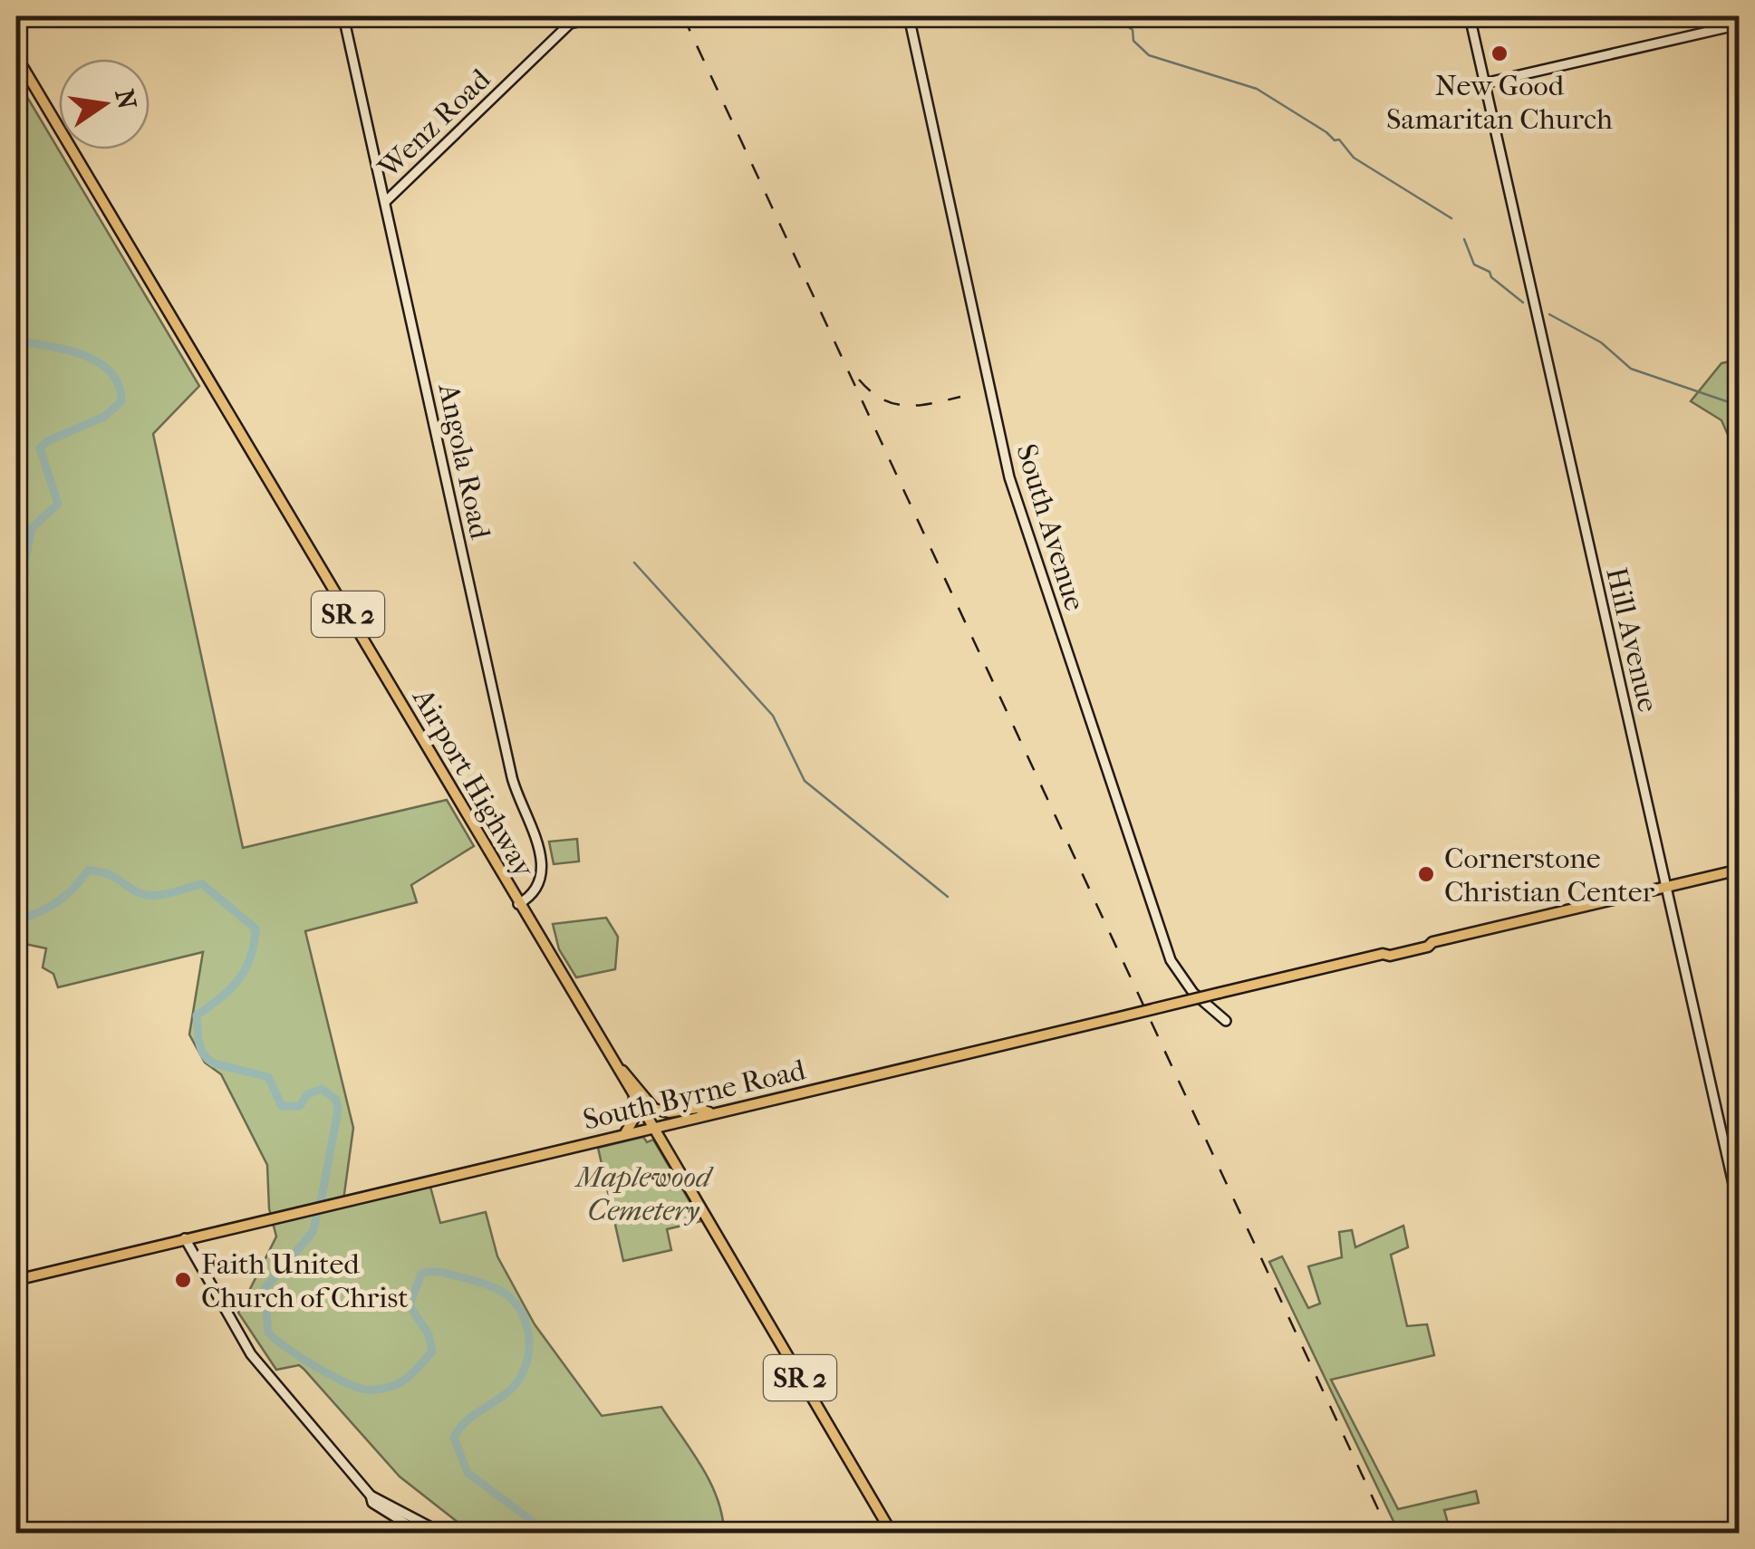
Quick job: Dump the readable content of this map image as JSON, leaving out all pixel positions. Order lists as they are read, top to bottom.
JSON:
{
  "streets": {
    "main road": ["SR 2", "Airport Highway", "South Byrne Road"],
    "street": [
      "Wenz Road",
      "Angola Road",
      "South Avenue",
      "Hill Avenue"
    ]
  },
  "crossings": [
    ["Wenz Road", "Angola Road"],
    ["Angola Road", "Airport Highway"],
    ["Hill Avenue", "South Byrne Road"],
    ["Airport Highway", "South Byrne Road"]
  ],
  "parks": ["Maplewood Cemetery"],
  "places": ["New Good Samaritan Church", "Cornerstone Christian Center", "Faith United Church of Christ"],
  "north": "right"
}
